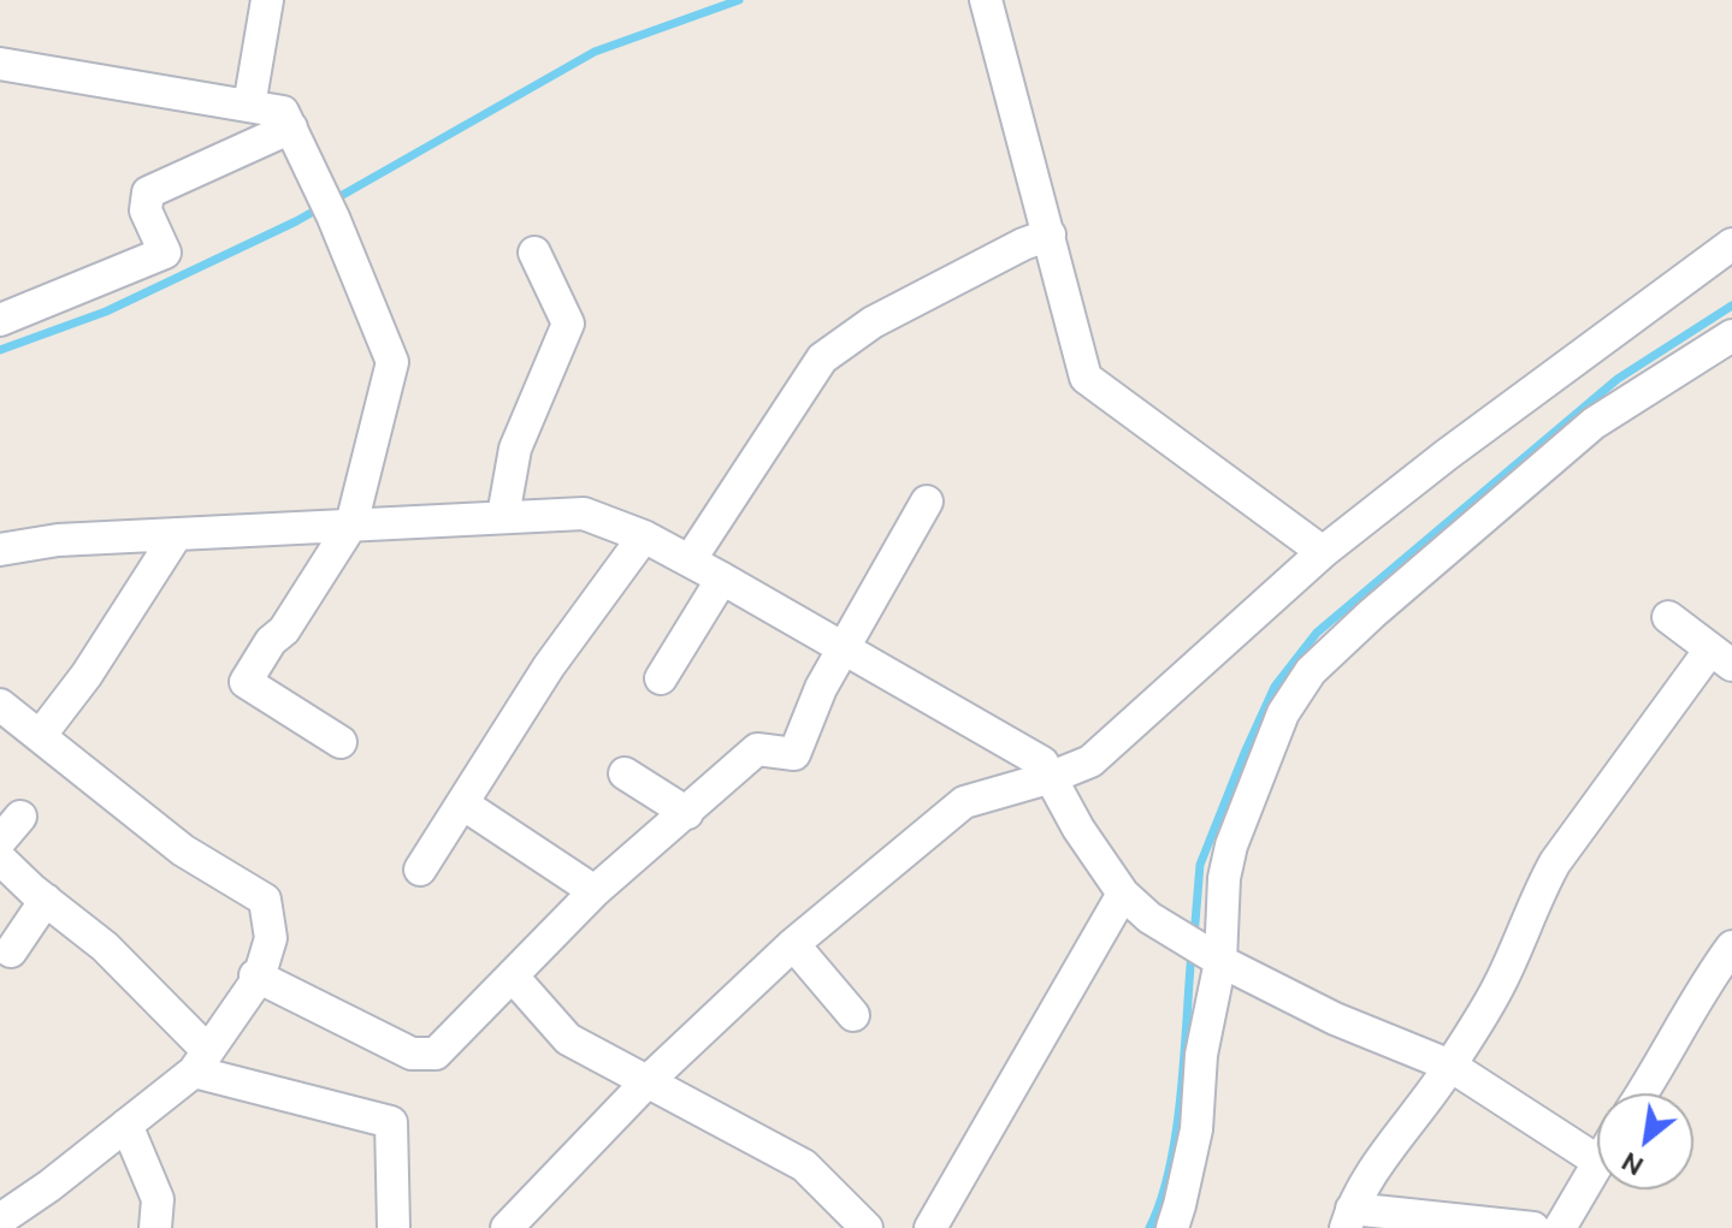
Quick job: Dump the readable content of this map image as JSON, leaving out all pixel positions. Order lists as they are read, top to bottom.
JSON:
{
  "north": "bottom left"
}
